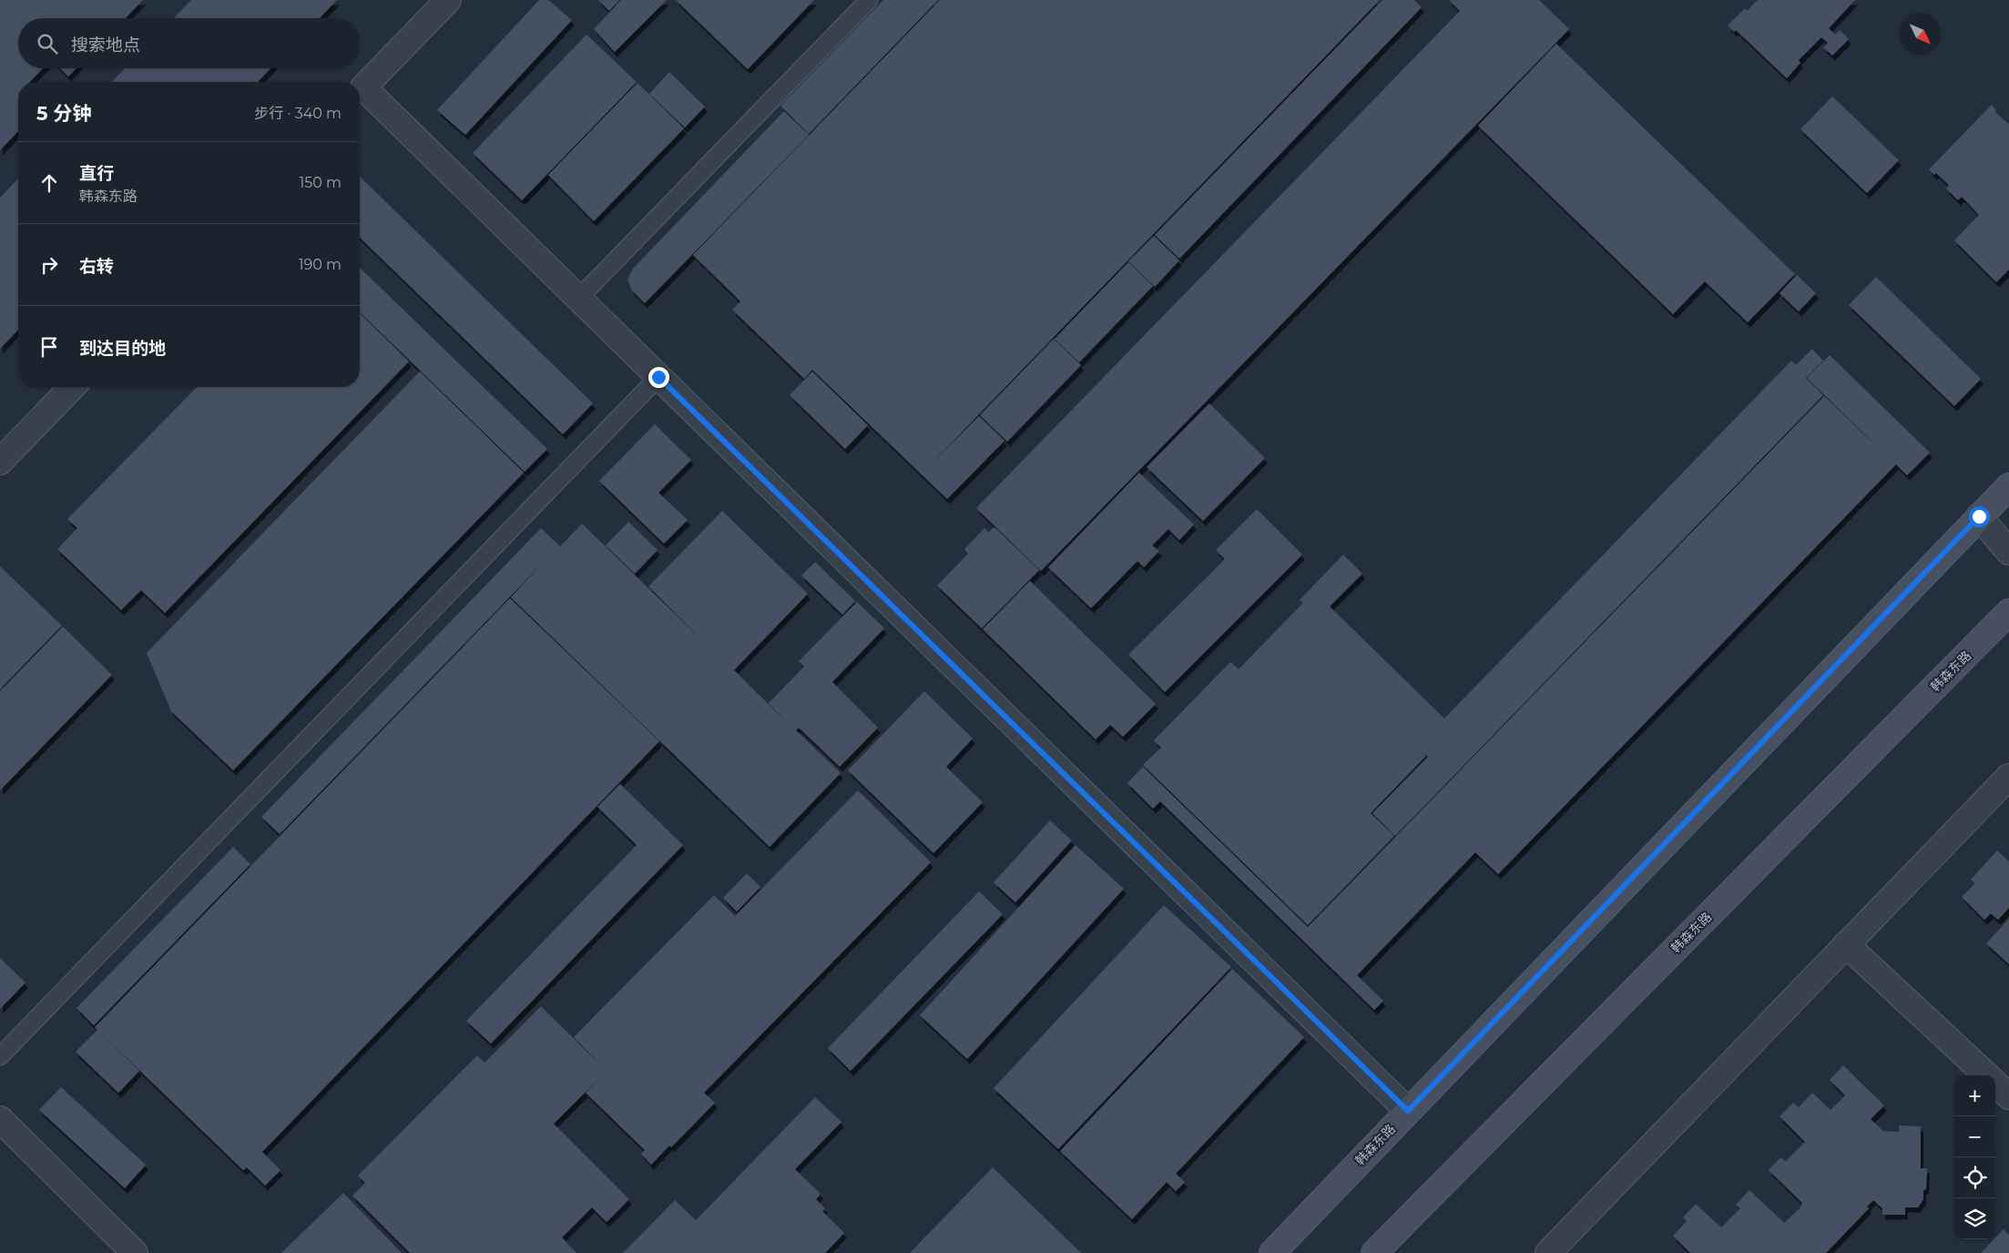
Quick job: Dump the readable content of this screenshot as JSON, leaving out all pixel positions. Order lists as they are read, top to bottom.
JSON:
{
  "streets": {
    "main road": ["韩森东路"]
  },
  "north": "bottom right",
  "page": {
    "search": "搜索地点",
    "heading": ["5 分钟", "步行 · 340 m"],
    "list": [
      ["直行", "韩森东路", "150 m"],
      ["右转", "190 m"],
      "到达目的地"
    ],
    "map_buttons": ["+", "−"]
  }
}
